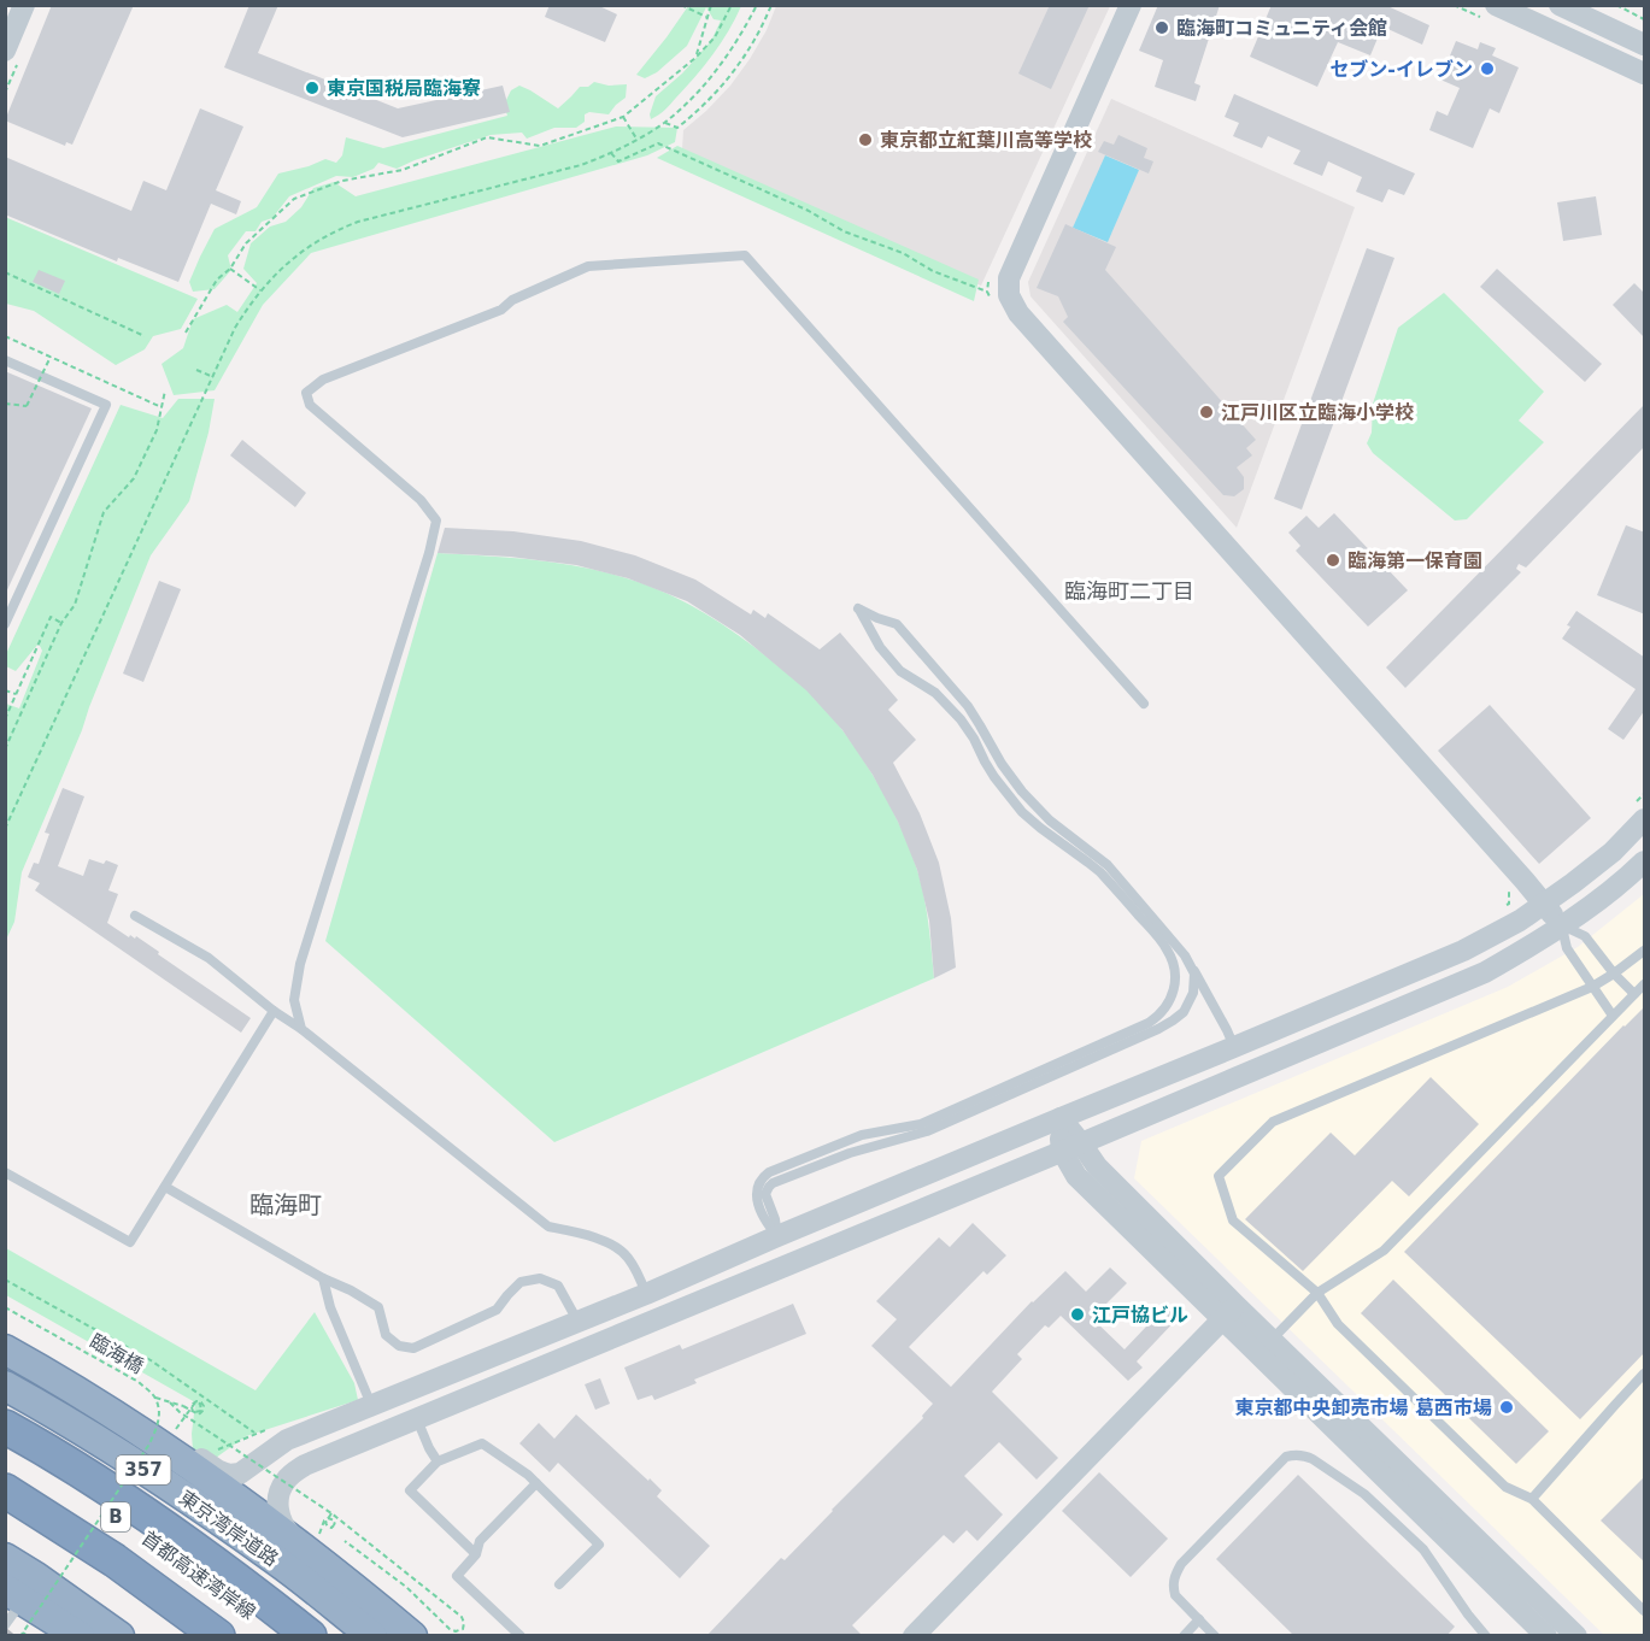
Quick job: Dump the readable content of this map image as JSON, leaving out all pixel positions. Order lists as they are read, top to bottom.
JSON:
{
  "streets": {
    "highway": [
      "357",
      "B",
      "東京湾岸道路",
      "首都高速湾岸線"
    ],
    "path": ["臨海橋"]
  },
  "districts": ["臨海町二丁目", "臨海町"],
  "places": [
    "臨海町コミュニティ会館",
    "セブン-イレブン",
    "東京国税局臨海寮",
    "東京都立紅葉川高等学校",
    "江戸川区立臨海小学校",
    "臨海第一保育園",
    "江戸協ビル",
    "東京都中央卸売市場 葛西市場"
  ]
}
